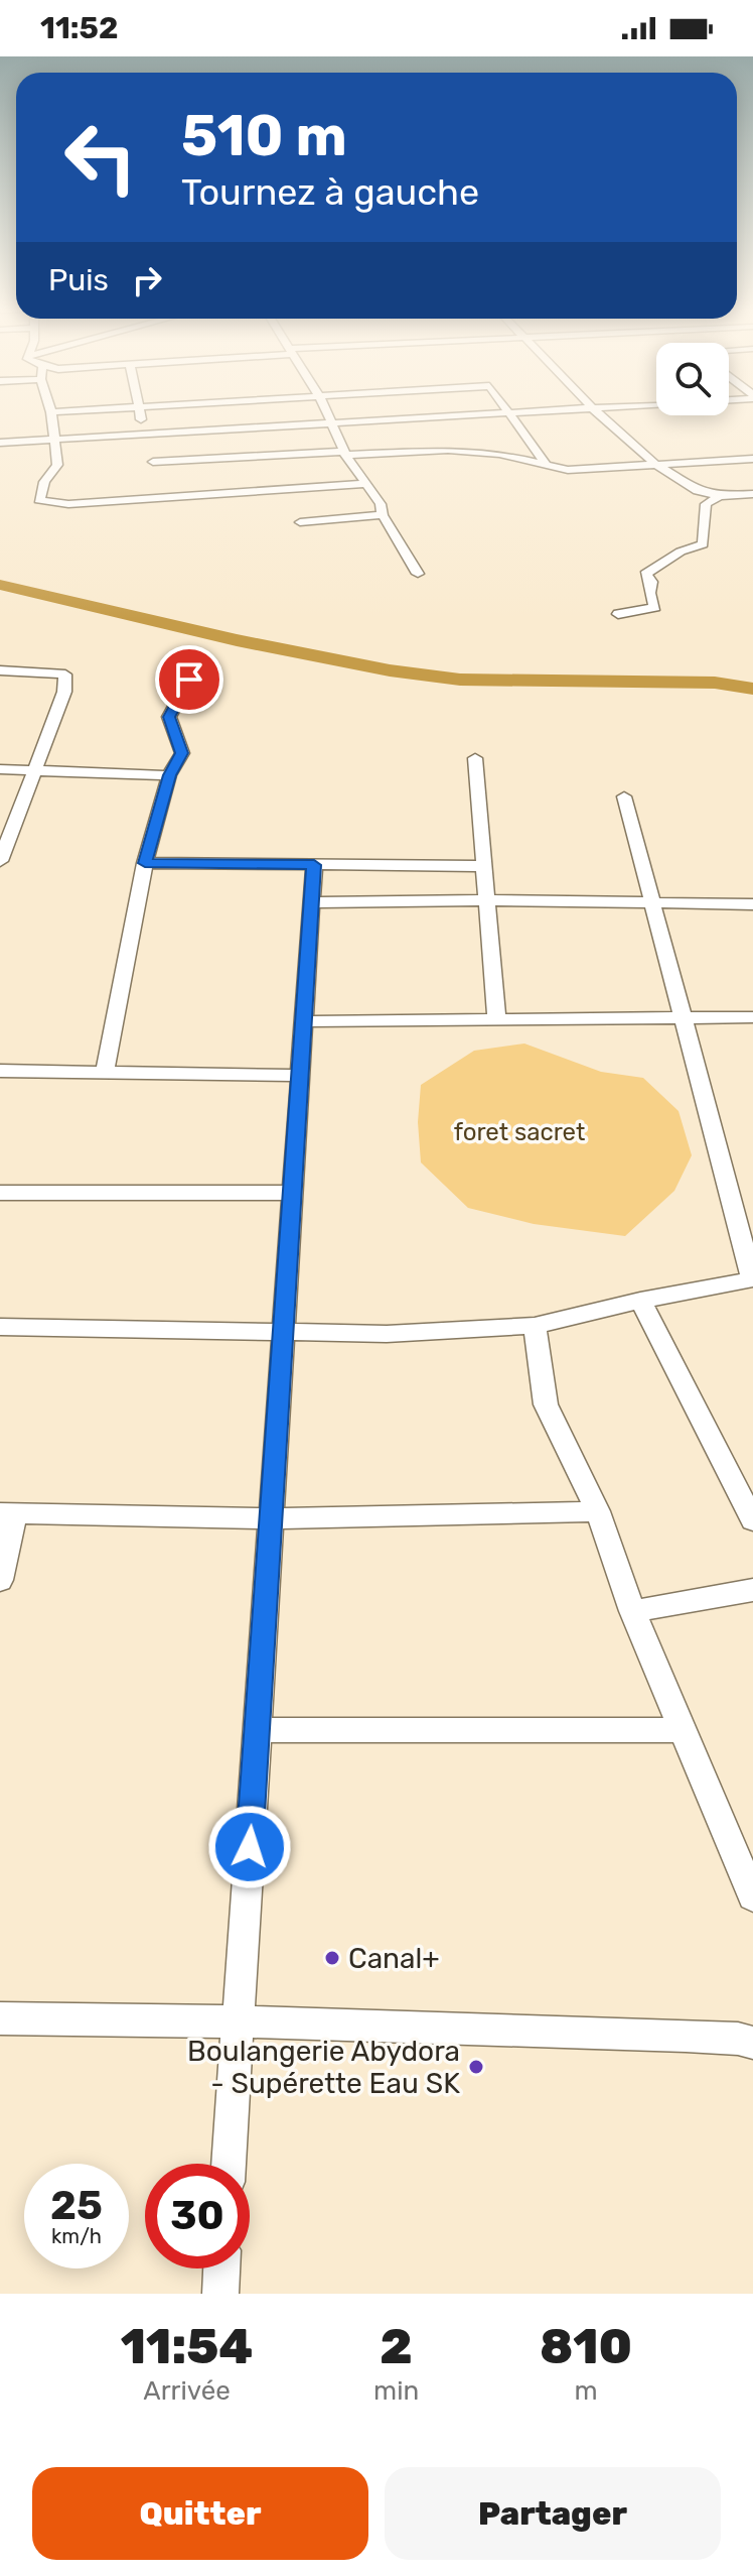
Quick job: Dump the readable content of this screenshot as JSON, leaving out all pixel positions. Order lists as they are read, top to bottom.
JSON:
{
  "parks": ["foret sacret"],
  "places": ["Canal+", "Boulangerie Abydora - Supérette Eau SK"],
  "page": {
    "status": "11:52",
    "turn": ["510 m", "Tournez à gauche"],
    "then": "Puis",
    "speed": "25 km/h",
    "limit": "30",
    "eta": [
      "11:54",
      "Arrivée",
      "2",
      "min",
      "810",
      "m"
    ],
    "buttons": ["Quitter", "Partager"]
  }
}
